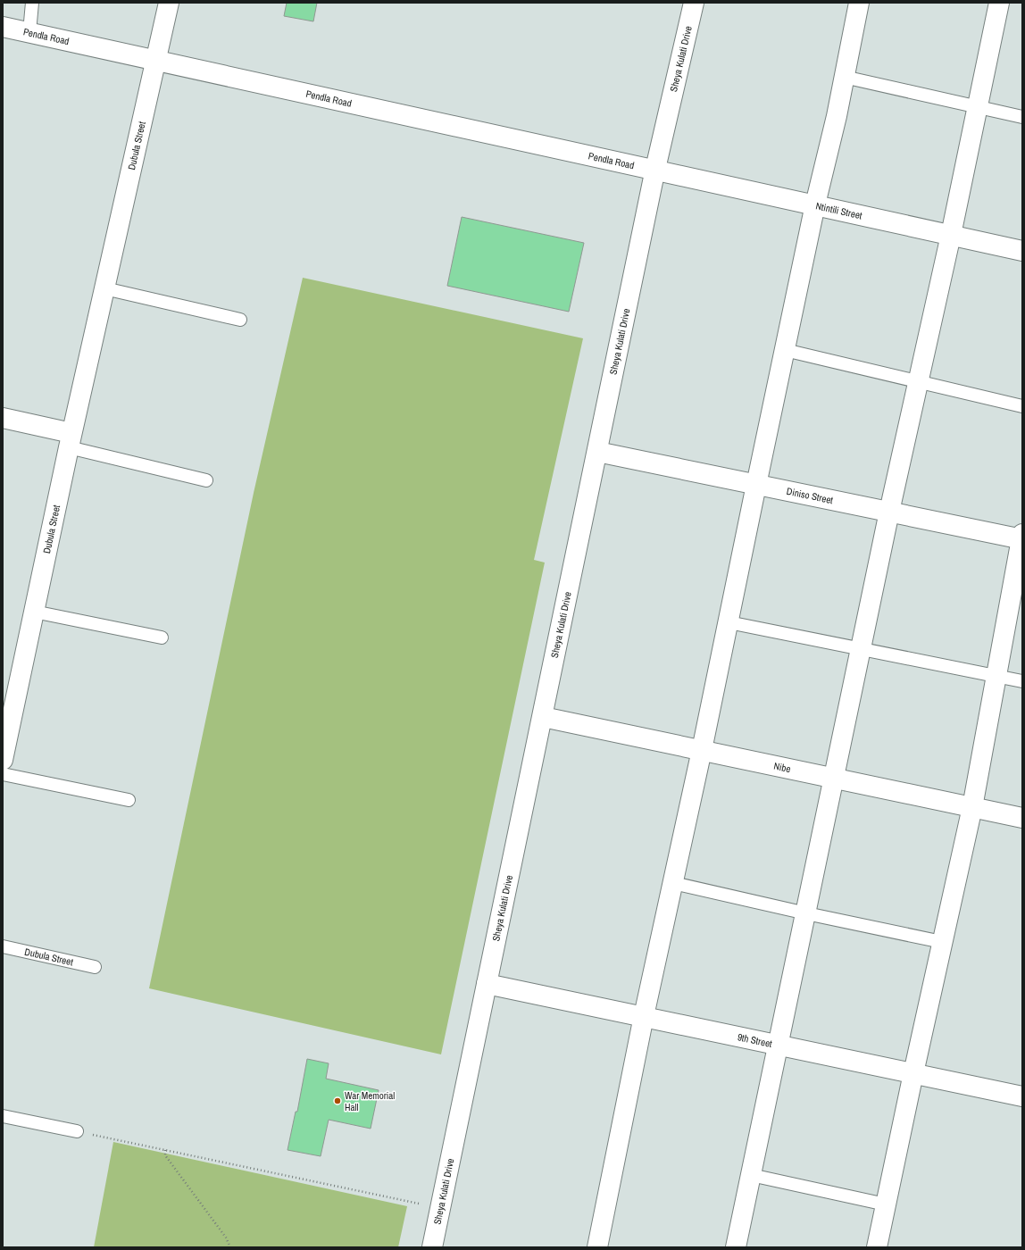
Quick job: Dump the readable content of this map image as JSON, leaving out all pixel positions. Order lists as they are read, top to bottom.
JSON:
{
  "streets": {
    "street": [
      "Pendla Road",
      "Sheya Kulati Drive",
      "Dubula Street",
      "Ntintili Street",
      "Diniso Street",
      "Nibe",
      "9th Street"
    ]
  },
  "crossings": [
    ["Pendla Road", "Sheya Kulati Drive"],
    ["Pendla Road", "Dubula Street"],
    ["Pendla Road", "Ntintili Street"],
    ["Sheya Kulati Drive", "Ntintili Street"],
    ["Sheya Kulati Drive", "Diniso Street"],
    ["Sheya Kulati Drive", "Nibe"],
    ["Sheya Kulati Drive", "9th Street"]
  ],
  "places": ["War Memorial Hall"]
}
